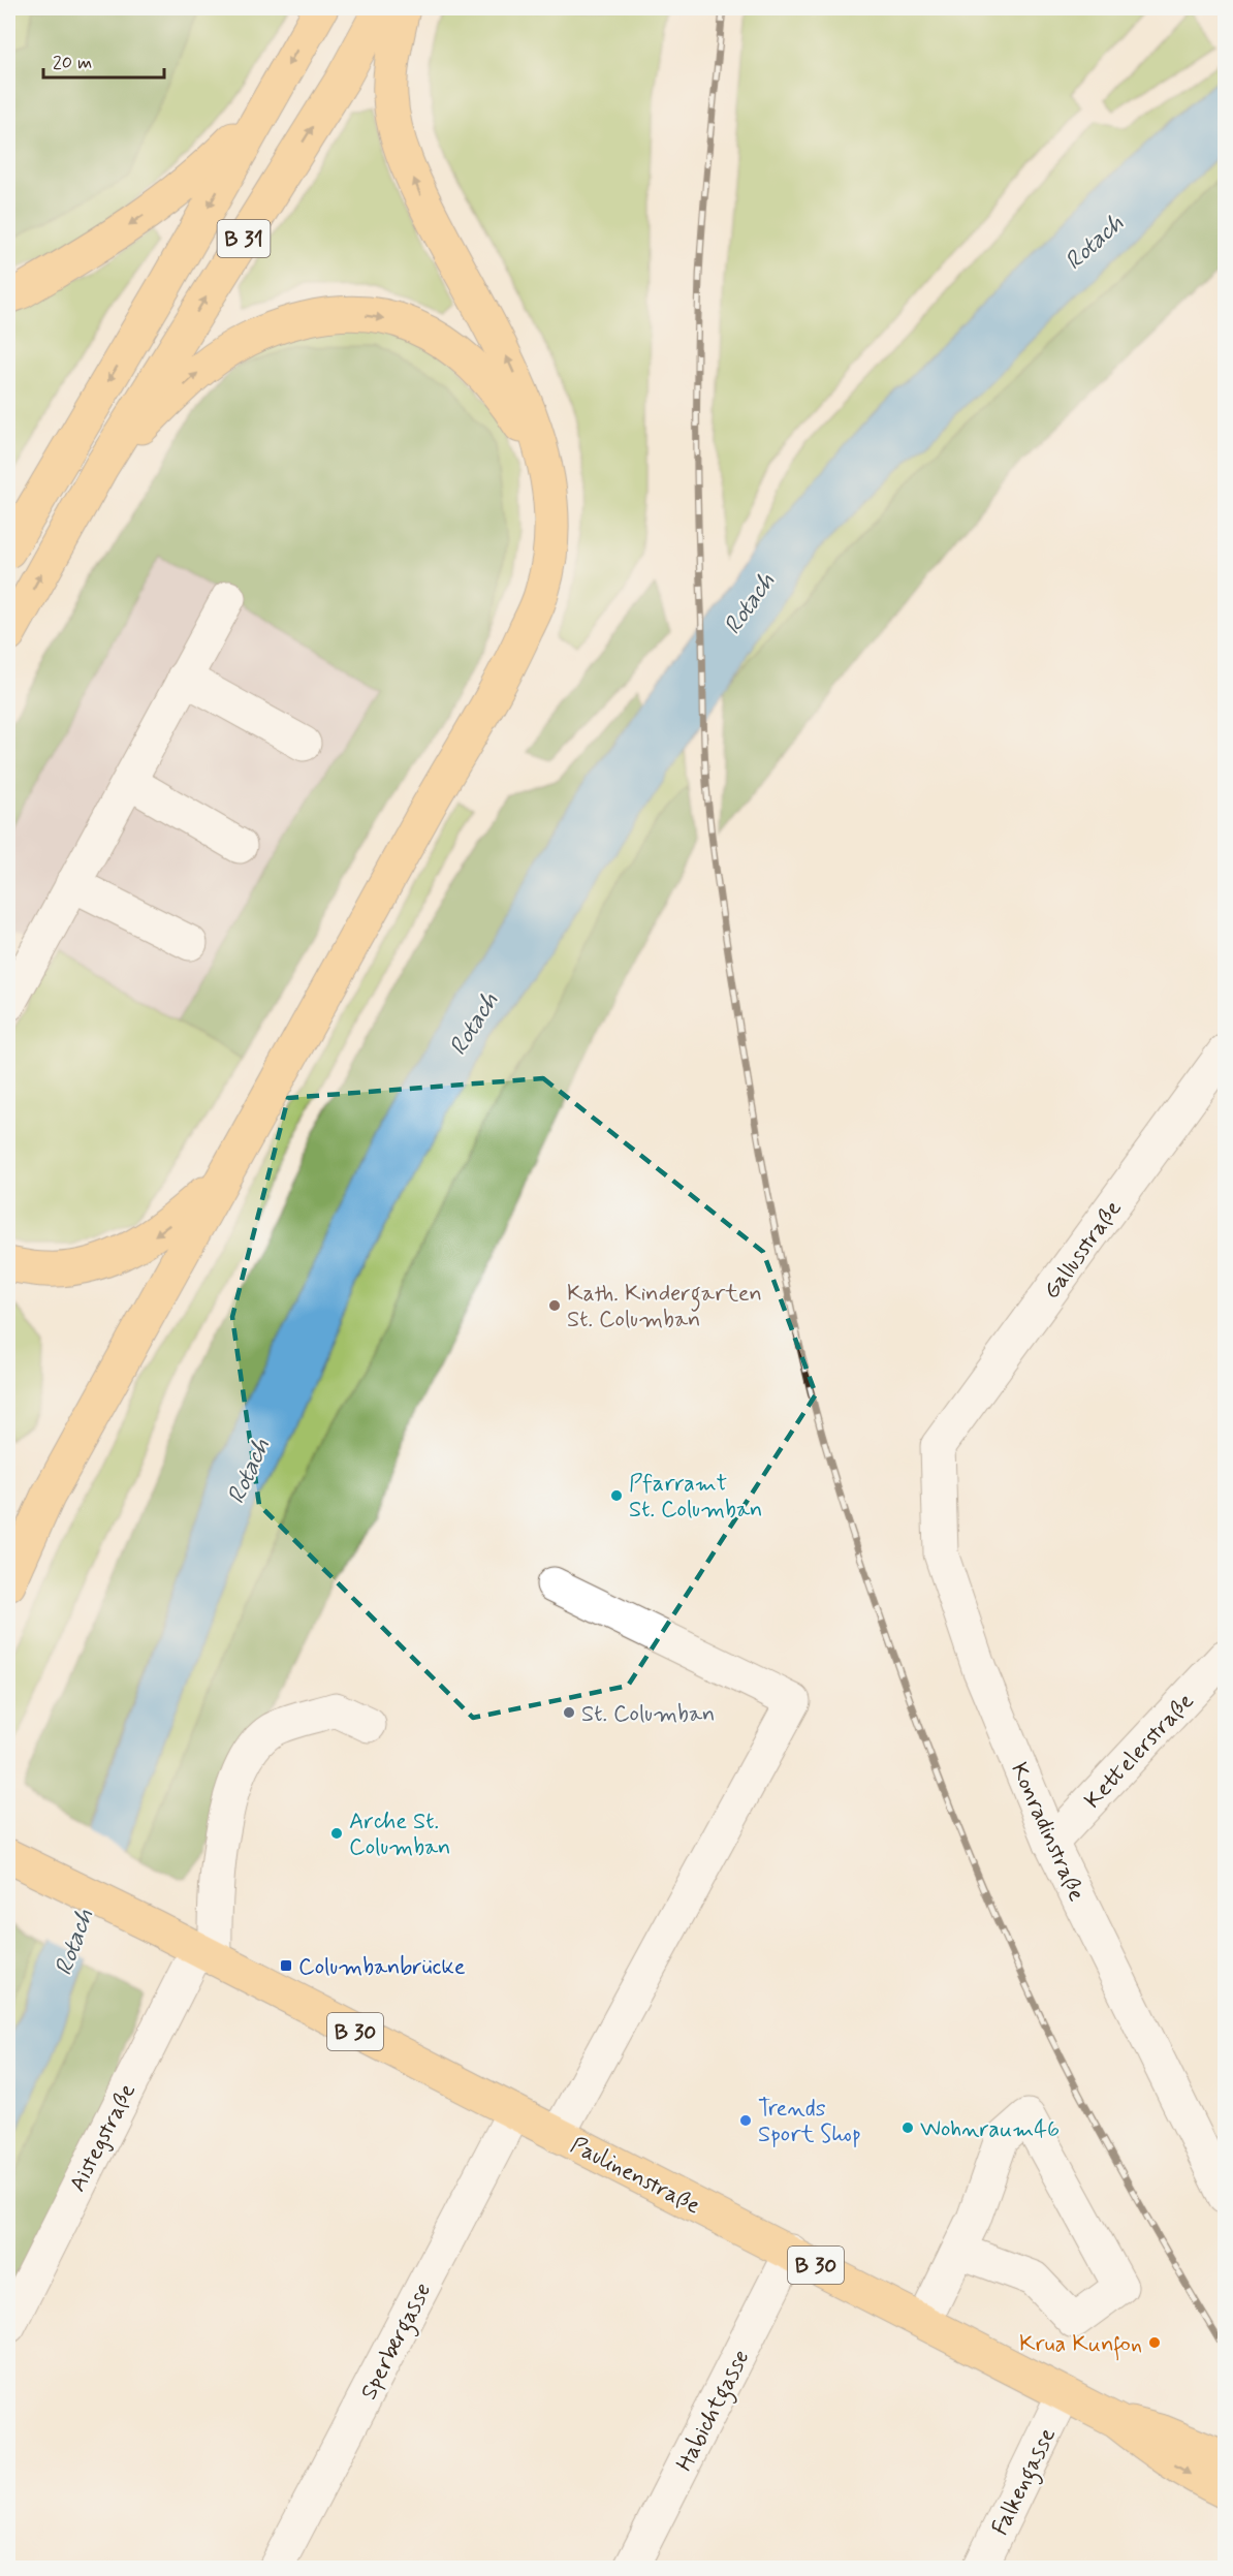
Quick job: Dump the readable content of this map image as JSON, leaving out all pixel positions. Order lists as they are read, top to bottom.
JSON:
{
  "streets": {
    "main road": ["B 31", "B 30", "Paulinenstraße"],
    "street": [
      "Gallusstraße",
      "Kettelerstraße",
      "Konradinstraße",
      "Aistegstraße",
      "Sperbergasse",
      "Habichtgasse",
      "Falkengasse"
    ]
  },
  "crossings": [
    ["Gallusstraße", "Konradinstraße"],
    ["Kettelerstraße", "Konradinstraße"],
    ["Aistegstraße", "Paulinenstraße"],
    ["Paulinenstraße", "Sperbergasse"],
    ["Paulinenstraße", "Habichtgasse"],
    ["Paulinenstraße", "Falkengasse"]
  ],
  "water": ["Rotach"],
  "places": {
    "other": [
      "Kath. Kindergarten St. Columban",
      "Pfarramt St. Columban",
      "St. Columban",
      "Arche St. Columban",
      "Trends Sport Shop",
      "Wohnraum46",
      "Krua Kunfon"
    ],
    "transit": ["Columbanbrücke"]
  },
  "scale_bar": "20 m"
}
